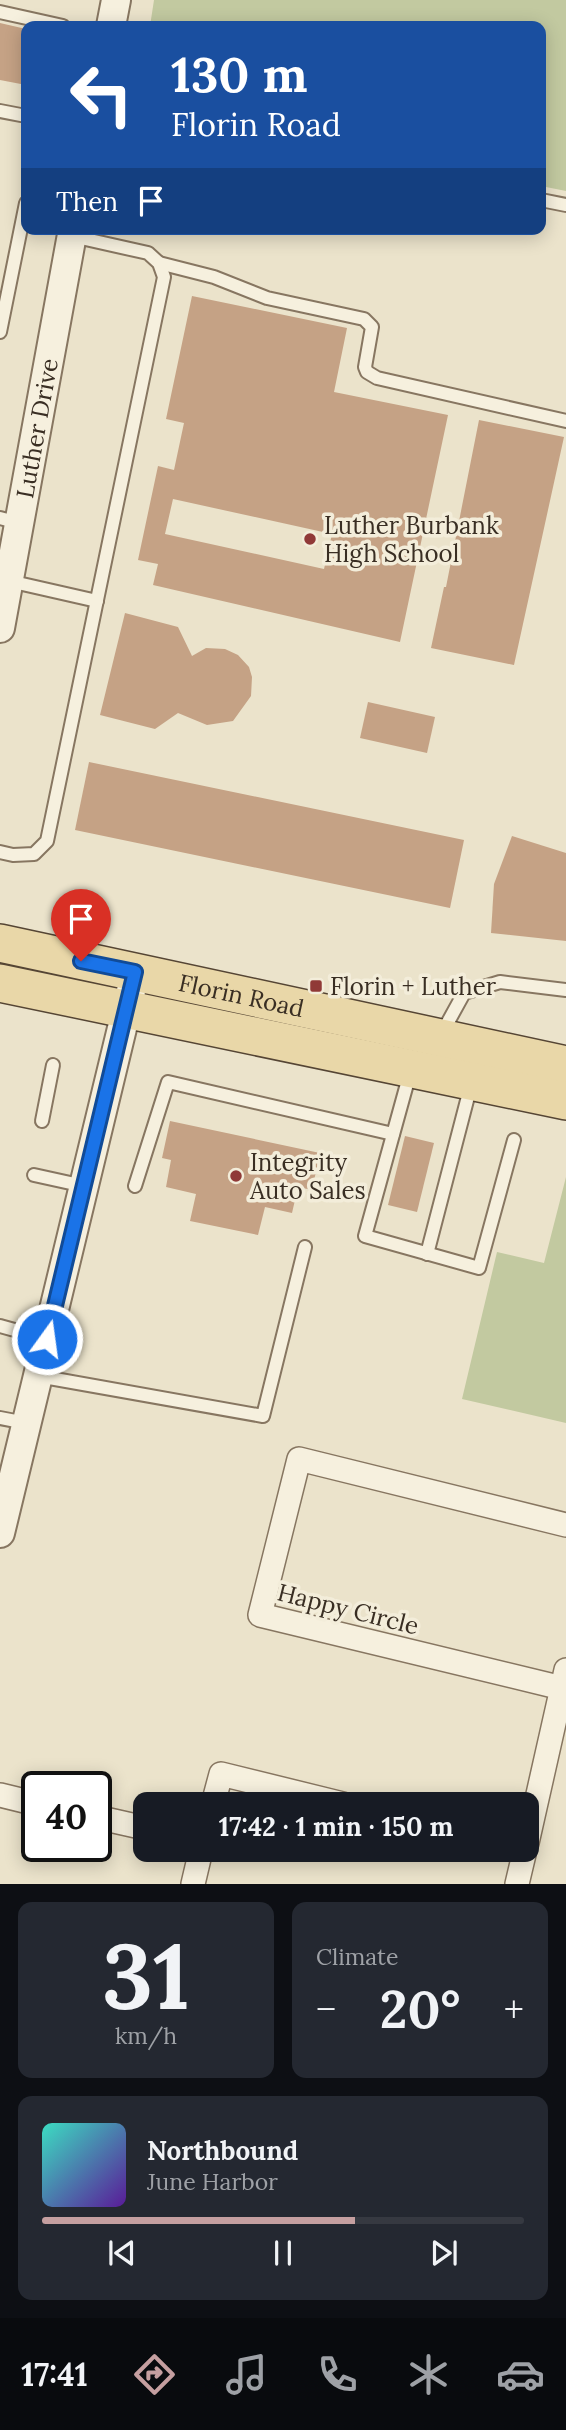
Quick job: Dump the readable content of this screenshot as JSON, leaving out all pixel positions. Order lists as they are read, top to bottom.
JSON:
{
  "streets": {
    "main road": ["Florin Road"],
    "street": ["Luther Drive", "Happy Circle"]
  },
  "places": {
    "other": ["Luther Burbank High School", "Integrity Auto Sales"],
    "transit": ["Florin + Luther"]
  },
  "page": {
    "turn": ["130 m", "Florin Road"],
    "then": "Then",
    "limit": "40",
    "trip": "17:42 · 1 min · 150 m",
    "tile": [
      ["31", "km/h"],
      "Climate"
    ],
    "heat": ["−", "20°", "+"],
    "song": ["Northbound", "June Harbor"],
    "tabs": "17:41"
  }
}
